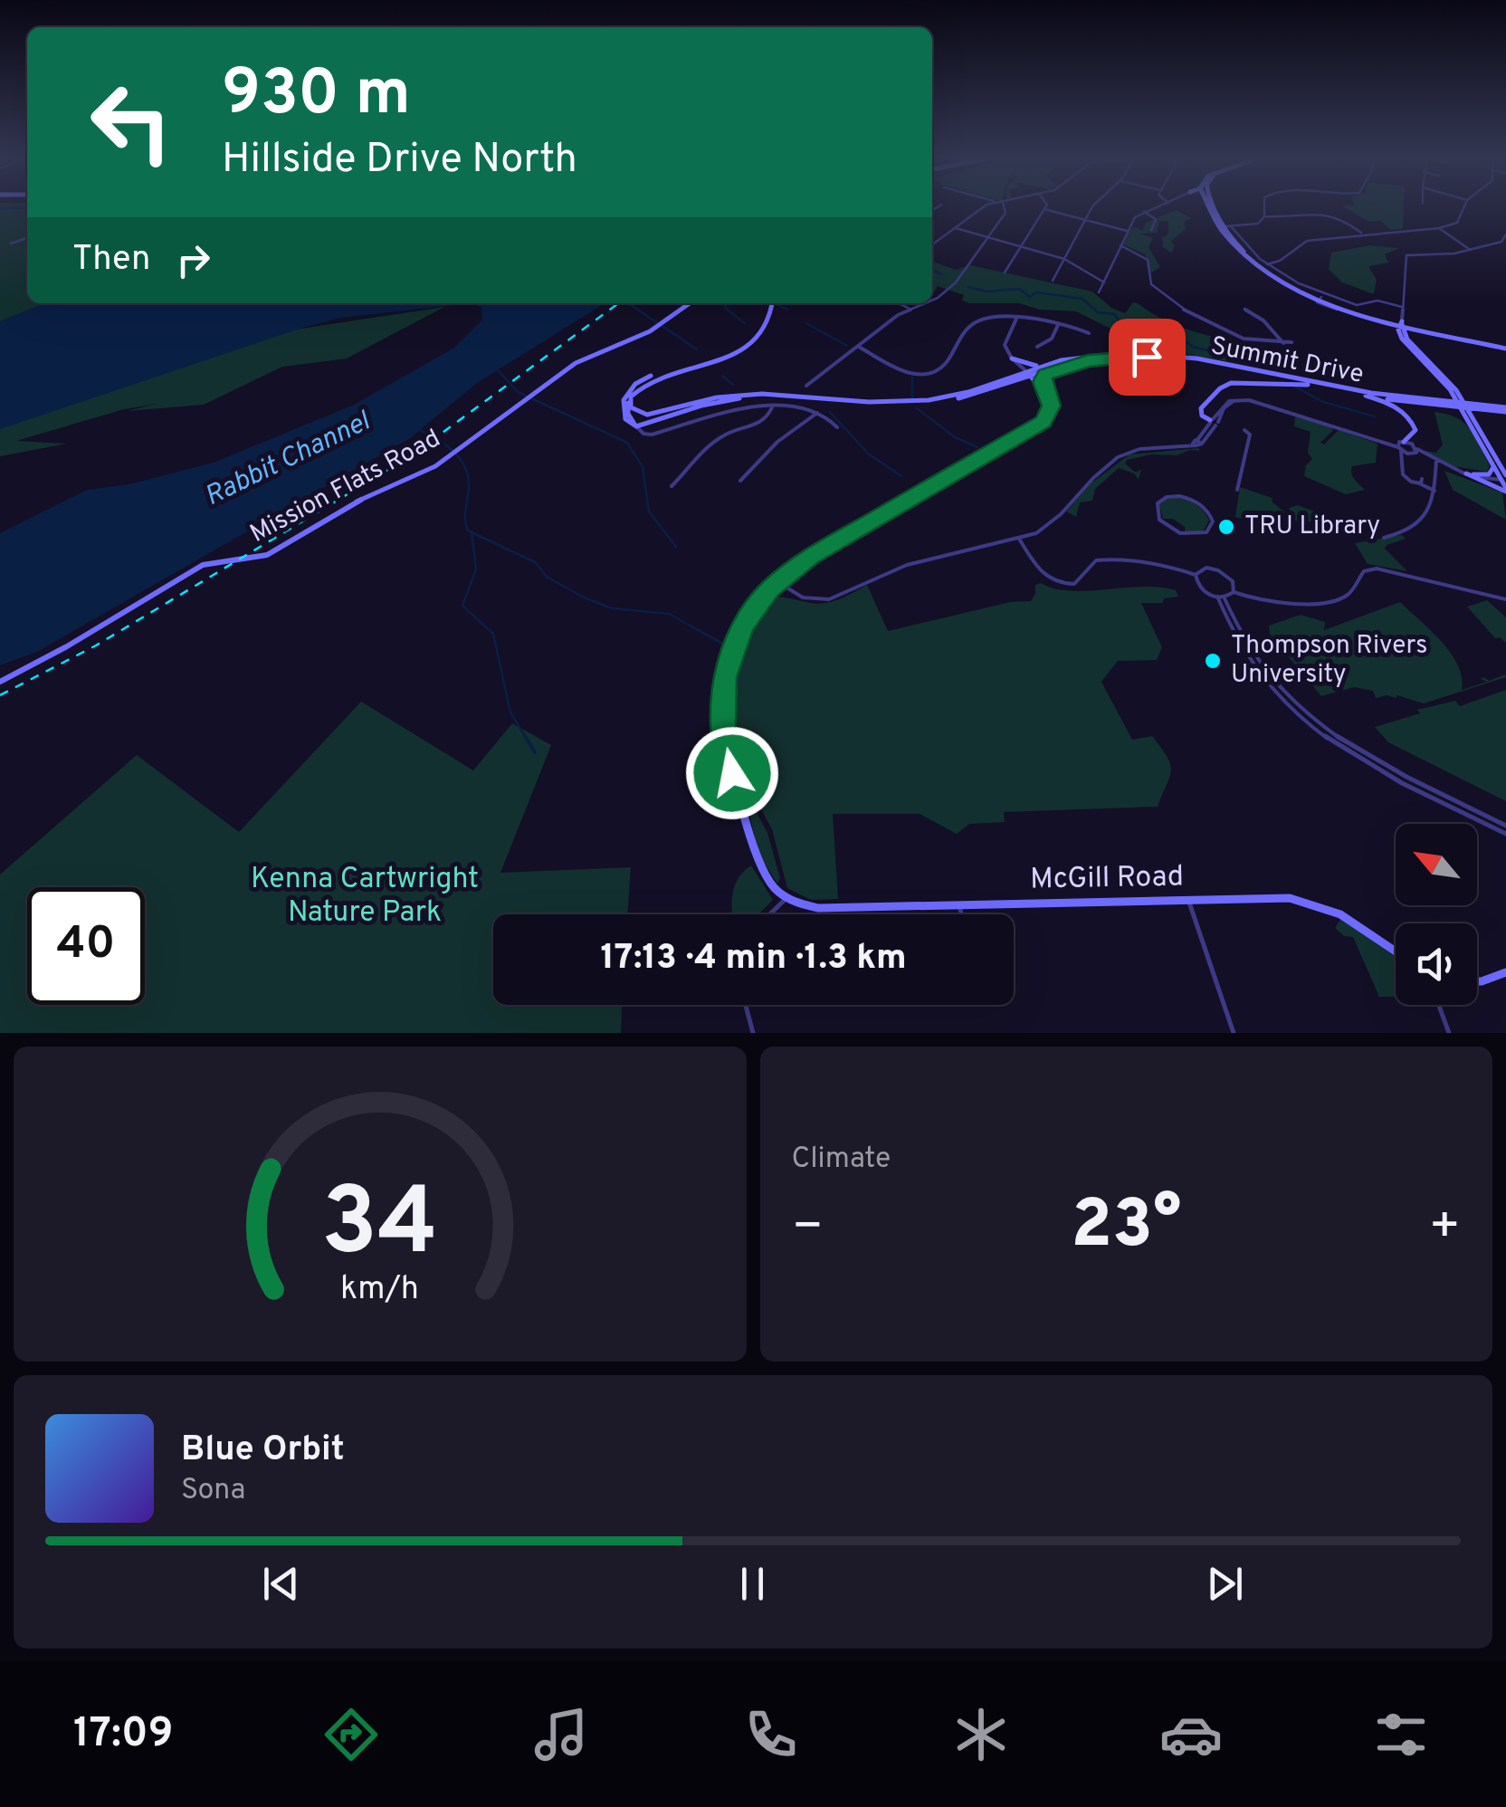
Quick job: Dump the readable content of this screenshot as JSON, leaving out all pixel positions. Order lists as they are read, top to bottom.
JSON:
{
  "streets": {
    "main road": ["Summit Drive", "Mission Flats Road", "McGill Road"]
  },
  "water": ["Rabbit Channel"],
  "parks": ["Kenna Cartwright Nature Park"],
  "places": ["TRU Library", "Thompson Rivers University"],
  "north": "top left",
  "page": {
    "turn": ["930 m", "Hillside Drive North"],
    "then": "Then",
    "limit": "40",
    "trip": "17:13 · 4 min · 1.3 km",
    "tile": "Climate",
    "heat": ["−", "23°", "+"],
    "song": ["Blue Orbit", "Sona"],
    "tabs": "17:09",
    "gauge": ["34", "km/h"]
  }
}
